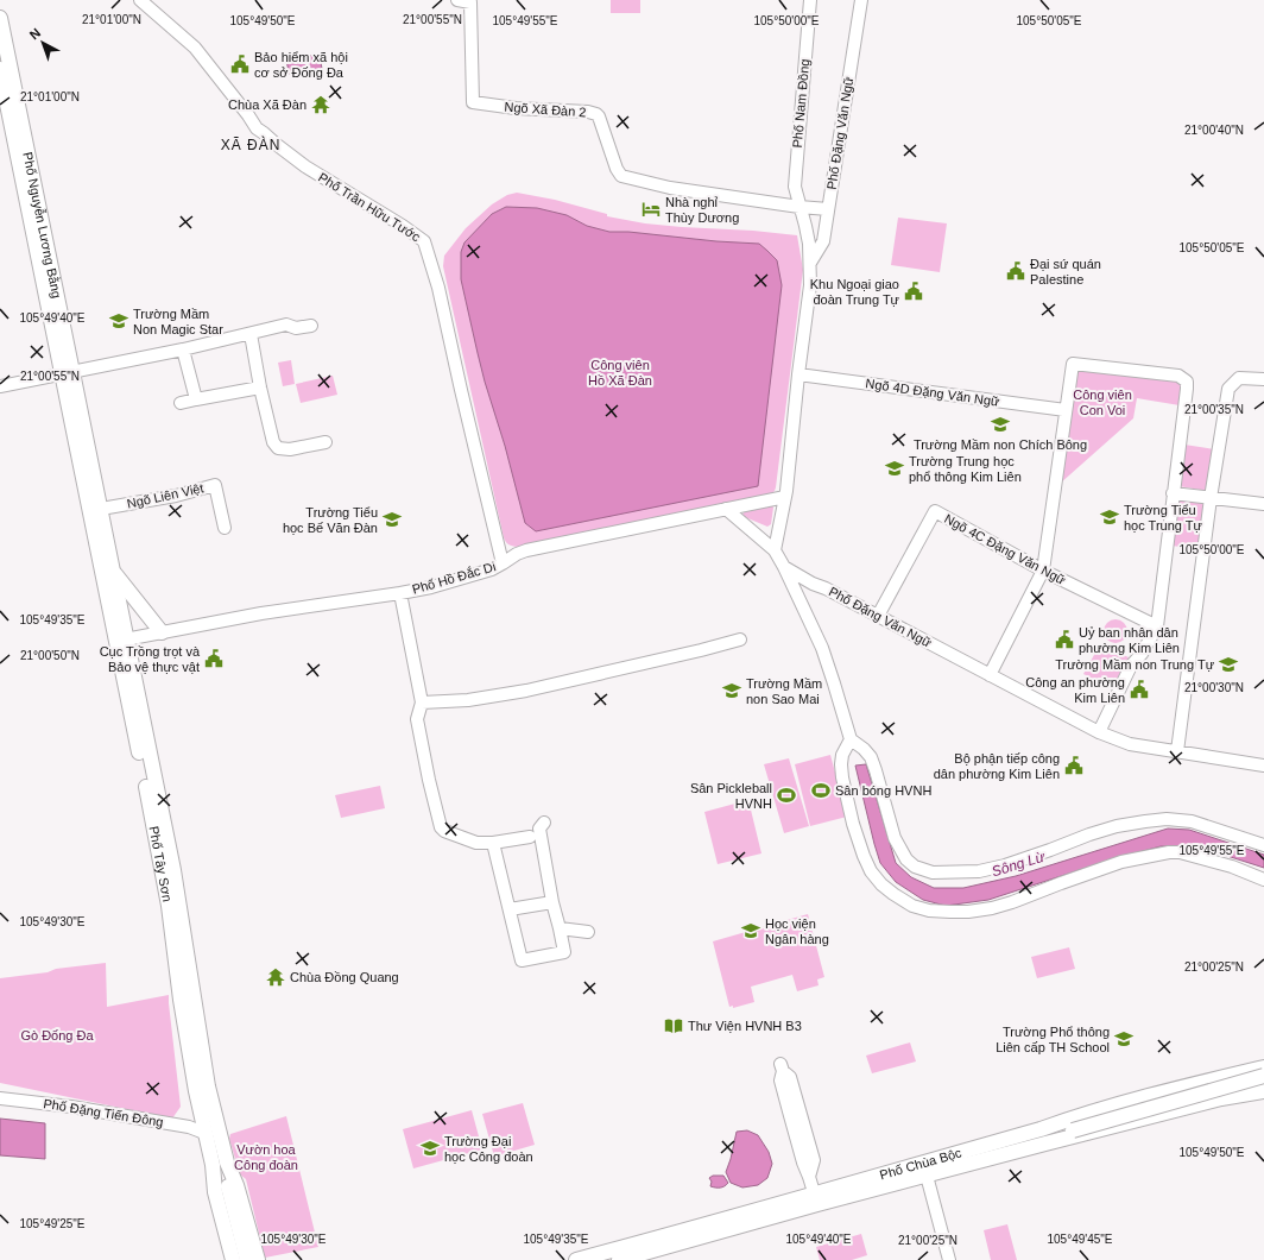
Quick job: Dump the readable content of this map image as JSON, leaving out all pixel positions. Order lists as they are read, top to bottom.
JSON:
{
  "streets": {
    "main road": ["Phố Nguyễn Lương Bằng", "Phố Tây Sơn", "Phố Chùa Bộc"],
    "street": [
      "Phố Nam Đồng",
      "Ngõ Xã Đàn 2",
      "Phố Đặng Văn Ngữ",
      "Phố Trần Hữu Tước",
      "Ngõ 4D Đặng Văn Ngữ",
      "Ngõ Liên Việt",
      "Ngõ 4C Đặng Văn Ngữ",
      "Phố Hồ Đắc Di",
      "Phố Đặng Tiến Đông"
    ]
  },
  "crossings": [
    ["Phố Nam Đồng", "Ngõ Xã Đàn 2"],
    ["Phố Nam Đồng", "Phố Đặng Văn Ngữ"],
    ["Ngõ Xã Đàn 2", "Phố Đặng Văn Ngữ"],
    ["Phố Đặng Văn Ngữ", "Ngõ 4D Đặng Văn Ngữ"],
    ["Phố Đặng Văn Ngữ", "Ngõ 4C Đặng Văn Ngữ"],
    ["Phố Đặng Văn Ngữ", "Phố Hồ Đắc Di"],
    ["Phố Trần Hữu Tước", "Phố Hồ Đắc Di"],
    ["Phố Nguyễn Lương Bằng", "Ngõ Liên Việt"],
    ["Phố Nguyễn Lương Bằng", "Phố Tây Sơn"],
    ["Phố Hồ Đắc Di", "Phố Tây Sơn"],
    ["Phố Tây Sơn", "Phố Đặng Tiến Đông"]
  ],
  "districts": ["XÃ ĐÀN"],
  "water": ["Sông Lừ"],
  "parks": [
    "Công viên Hồ Xã Đàn",
    "Công viên Con Voi",
    "Gò Đống Đa",
    "Vườn hoa Công đoàn"
  ],
  "places": {
    "public building": [
      "Bảo hiểm xã hội cơ sở Đống Đa",
      "Đại sứ quán Palestine",
      "Khu Ngoại giao đoàn Trung Tự",
      "Uỷ ban nhân dân phường Kim Liên",
      "Cục Trồng trọt và Bảo vệ thực vật",
      "Công an phường Kim Liên",
      "Bộ phận tiếp công dân phường Kim Liên"
    ],
    "temple": ["Chùa Xã Đàn", "Chùa Đồng Quang"],
    "hotel": ["Nhà nghỉ Thùy Dương"],
    "school or university": [
      "Trường Mầm Non Magic Star",
      "Trường Mầm non Chích Bông",
      "Trường Trung học phổ thông Kim Liên",
      "Trường Tiểu học Trung Tự",
      "Trường Tiểu học Bế Văn Đàn",
      "Trường Mầm non Trung Tự",
      "Trường Mầm non Sao Mai",
      "Học viện Ngân hàng",
      "Trường Phổ thông Liên cấp TH School",
      "Trường Đại học Công đoàn"
    ],
    "sports": ["Sân bóng HVNH", "Sân Pickleball HVNH"],
    "library": ["Thư Viện HVNH B3"]
  },
  "north": "top left",
  "coordinates": [
    "21°00'55\"N",
    "21°01'00\"N",
    "105°50'05\"E",
    "105°49'50\"E",
    "105°49'55\"E",
    "105°50'00\"E",
    "21°00'40\"N",
    "105°49'40\"E",
    "21°00'35\"N",
    "105°49'35\"E",
    "21°00'50\"N",
    "21°00'30\"N",
    "105°49'30\"E",
    "21°00'25\"N",
    "105°49'25\"E",
    "105°49'45\"E"
  ]
}
